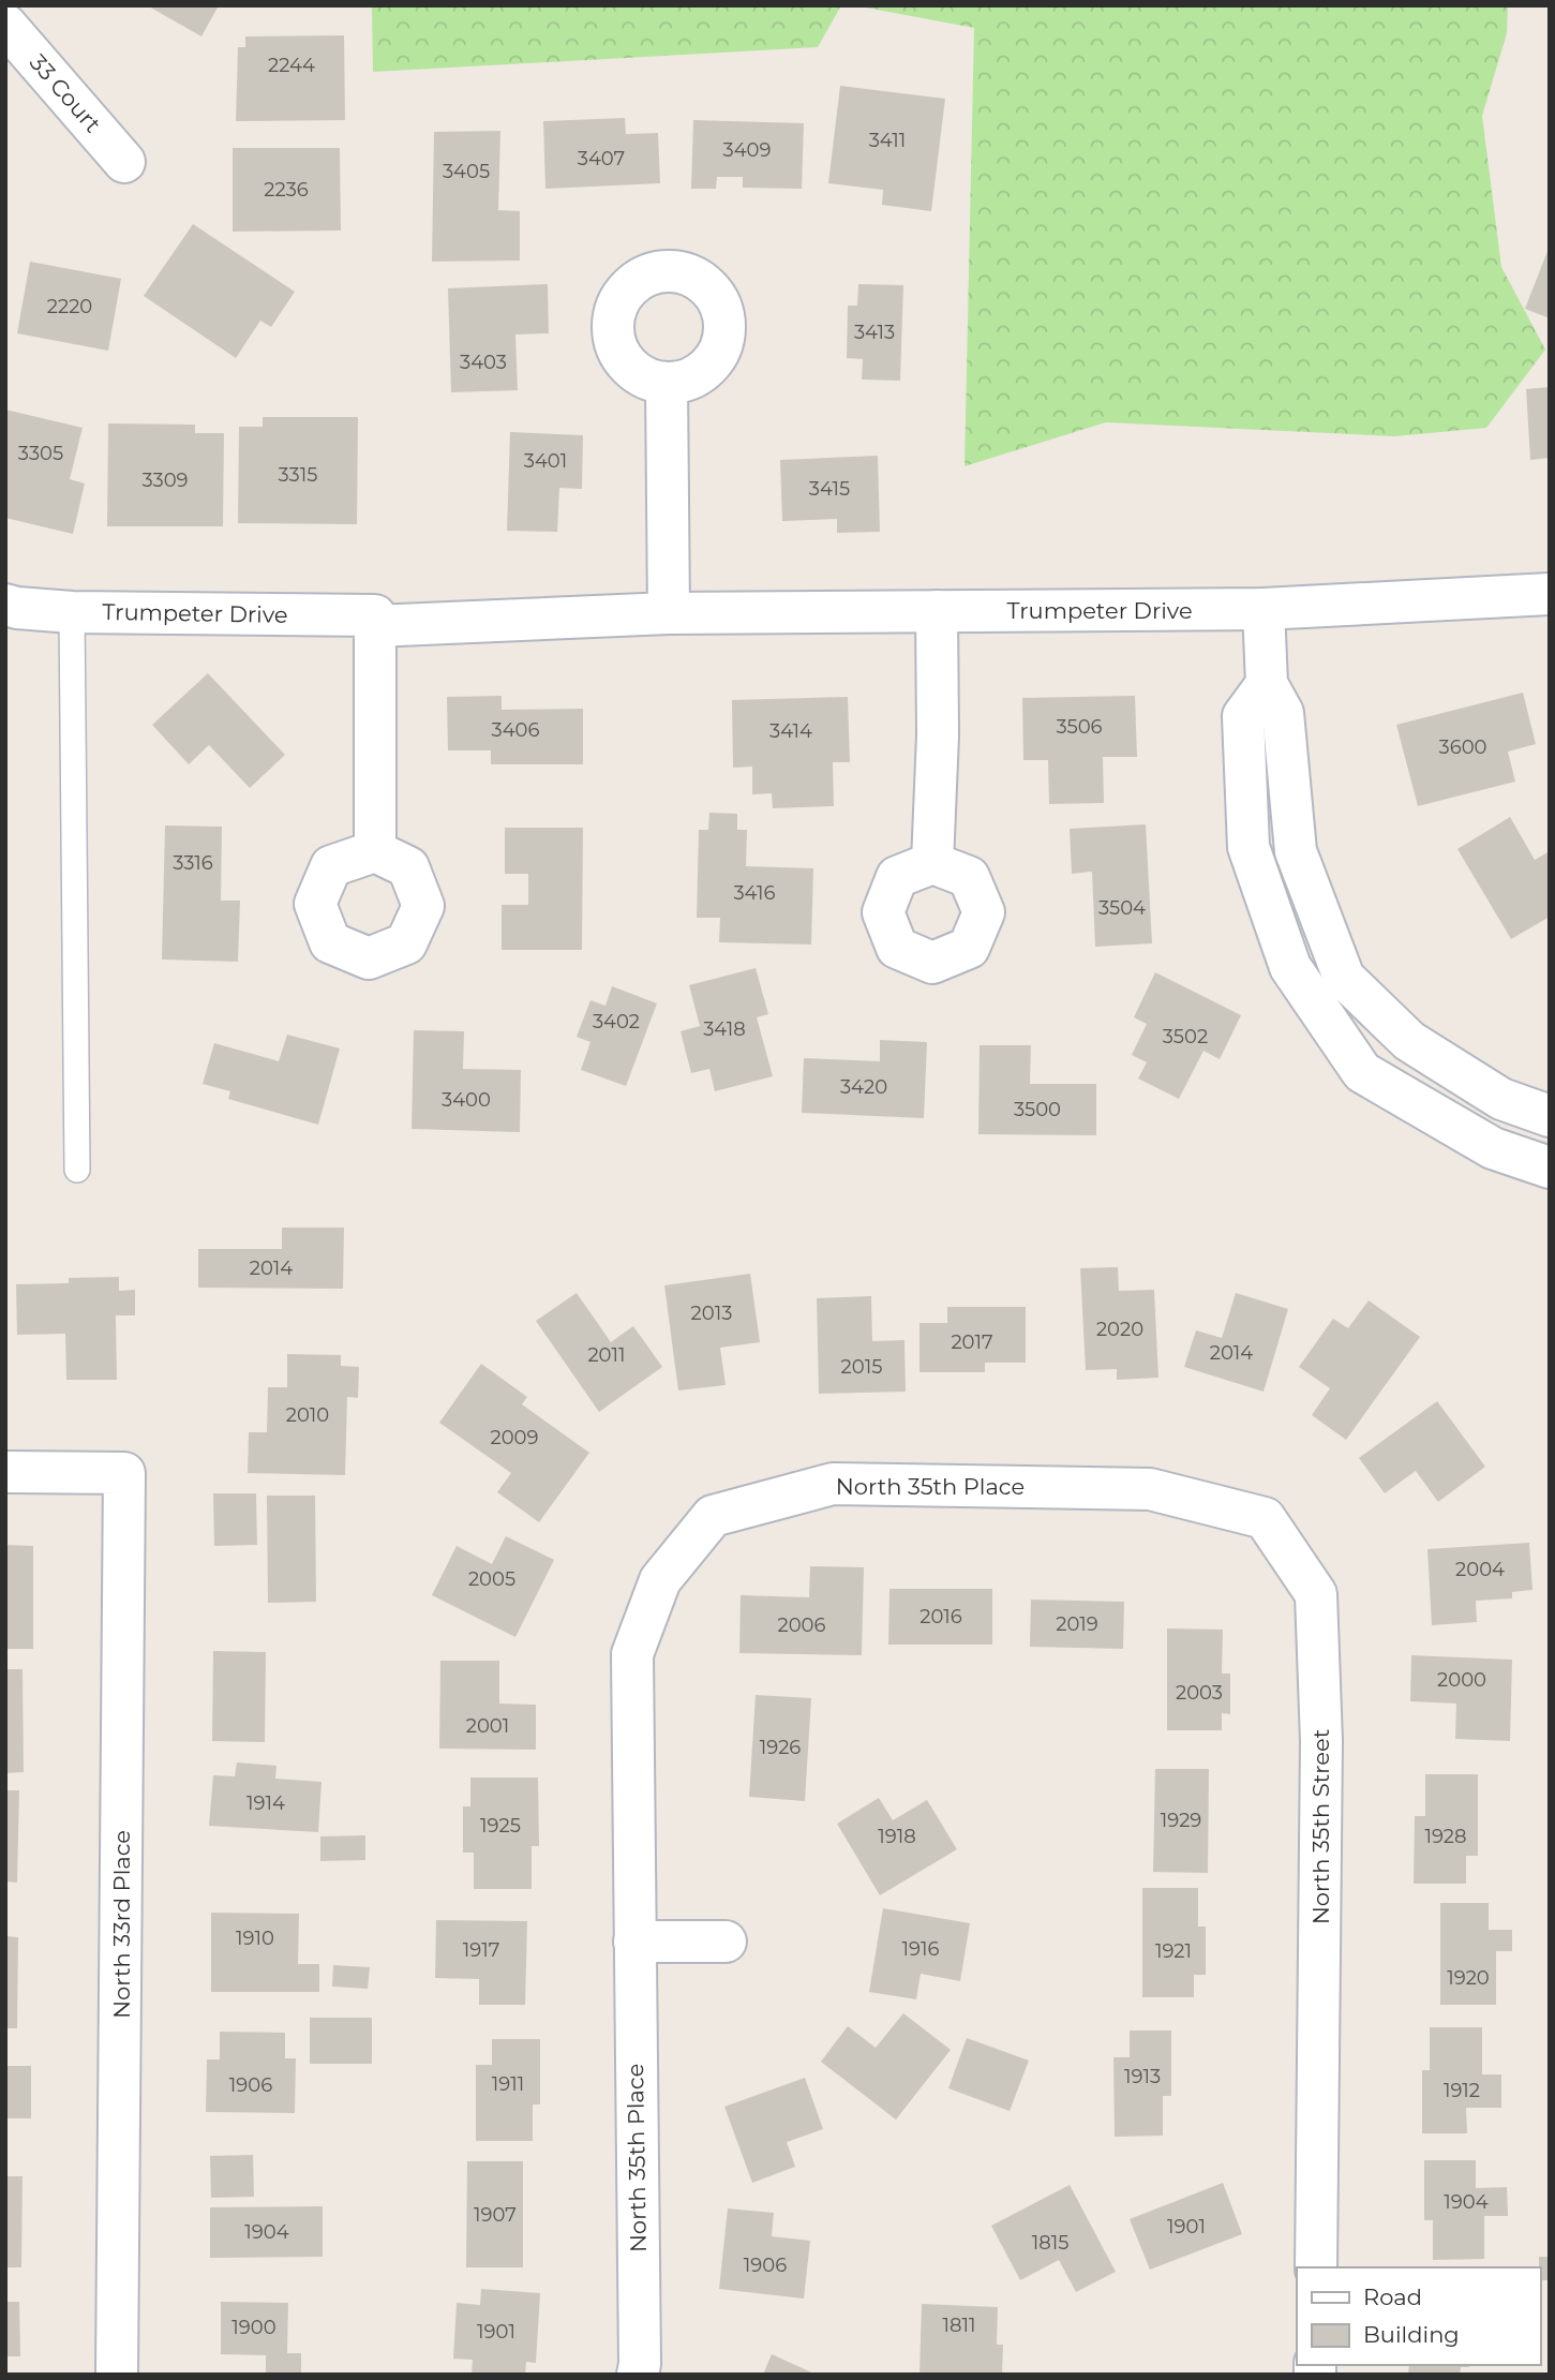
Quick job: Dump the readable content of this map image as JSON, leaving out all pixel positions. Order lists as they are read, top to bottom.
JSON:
{
  "streets": {
    "street": [
      "33 Court",
      "Trumpeter Drive",
      "North 35th Place",
      "North 35th Street",
      "North 33rd Place"
    ]
  },
  "crossings": [
    ["North 35th Place", "North 35th Street"]
  ],
  "house_numbers": [
    "2244",
    "3411",
    "3409",
    "3407",
    "3405",
    "2236",
    "2220",
    "3413",
    "3403",
    "3305",
    "3401",
    "3315",
    "3309",
    "3415",
    "3506",
    "3406",
    "3414",
    "3600",
    "3316",
    "3416",
    "3504",
    "3402",
    "3418",
    "3502",
    "3420",
    "3400",
    "3500",
    "2014",
    "2013",
    "2020",
    "2017",
    "2014",
    "2011",
    "2015",
    "2010",
    "2009",
    "2004",
    "2005",
    "2016",
    "2019",
    "2006",
    "2000",
    "2003",
    "2001",
    "1926",
    "1914",
    "1929",
    "1925",
    "1918",
    "1928",
    "1910",
    "1916",
    "1917",
    "1921",
    "1920",
    "1913",
    "1911",
    "1906",
    "1912",
    "1904",
    "1907",
    "1901",
    "1904",
    "1815",
    "1906",
    "1811",
    "1900",
    "1901"
  ],
  "legend": ["Road", "Building"]
}
